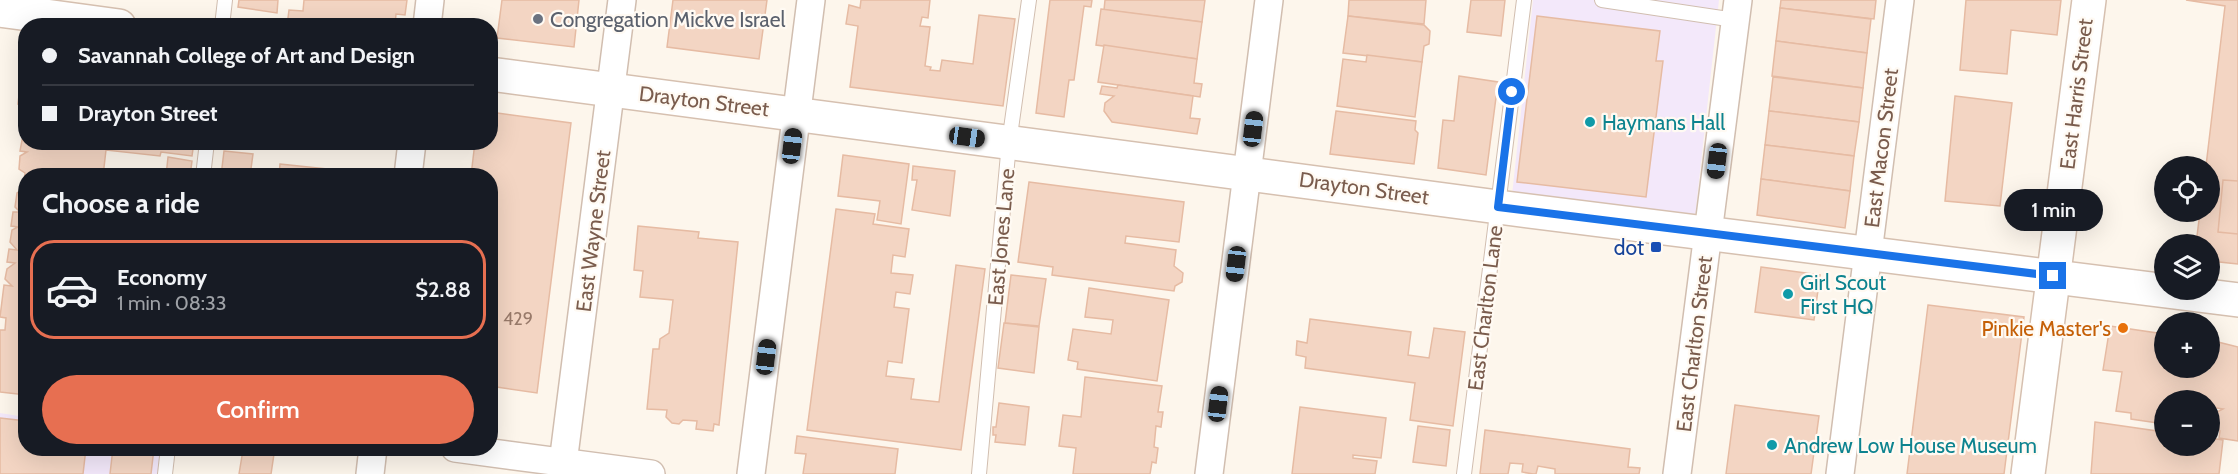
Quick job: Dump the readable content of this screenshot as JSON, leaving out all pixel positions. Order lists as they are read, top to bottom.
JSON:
{
  "streets": {
    "main road": ["East Harris Street", "Drayton Street"],
    "street": ["East Macon Street", "East Wayne Street", "East Charlton Street"],
    "lane": ["East Jones Lane", "East Charlton Lane"]
  },
  "crossings": [
    ["East Harris Street", "Drayton Street"],
    ["Drayton Street", "East Macon Street"],
    ["Drayton Street", "East Wayne Street"],
    ["Drayton Street", "East Jones Lane"],
    ["Drayton Street", "East Charlton Lane"],
    ["Drayton Street", "East Charlton Street"]
  ],
  "places": {
    "other": [
      "Congregation Mickve Israel",
      "Haymans Hall",
      "Girl Scout First HQ",
      "Pinkie Master's",
      "Andrew Low House Museum"
    ],
    "transit": ["dot"]
  },
  "house_numbers": ["429"],
  "page": {
    "banner": ["Savannah College of Art and Design", "Drayton Street"],
    "map_buttons": ["+", "−"],
    "heading": "Choose a ride",
    "bubble": "1 min",
    "list": [
      {
        "name": "Economy",
        "note": "1 min · 08:33",
        "value": "$2.88"
      }
    ],
    "buttons": "Confirm"
  }
}
